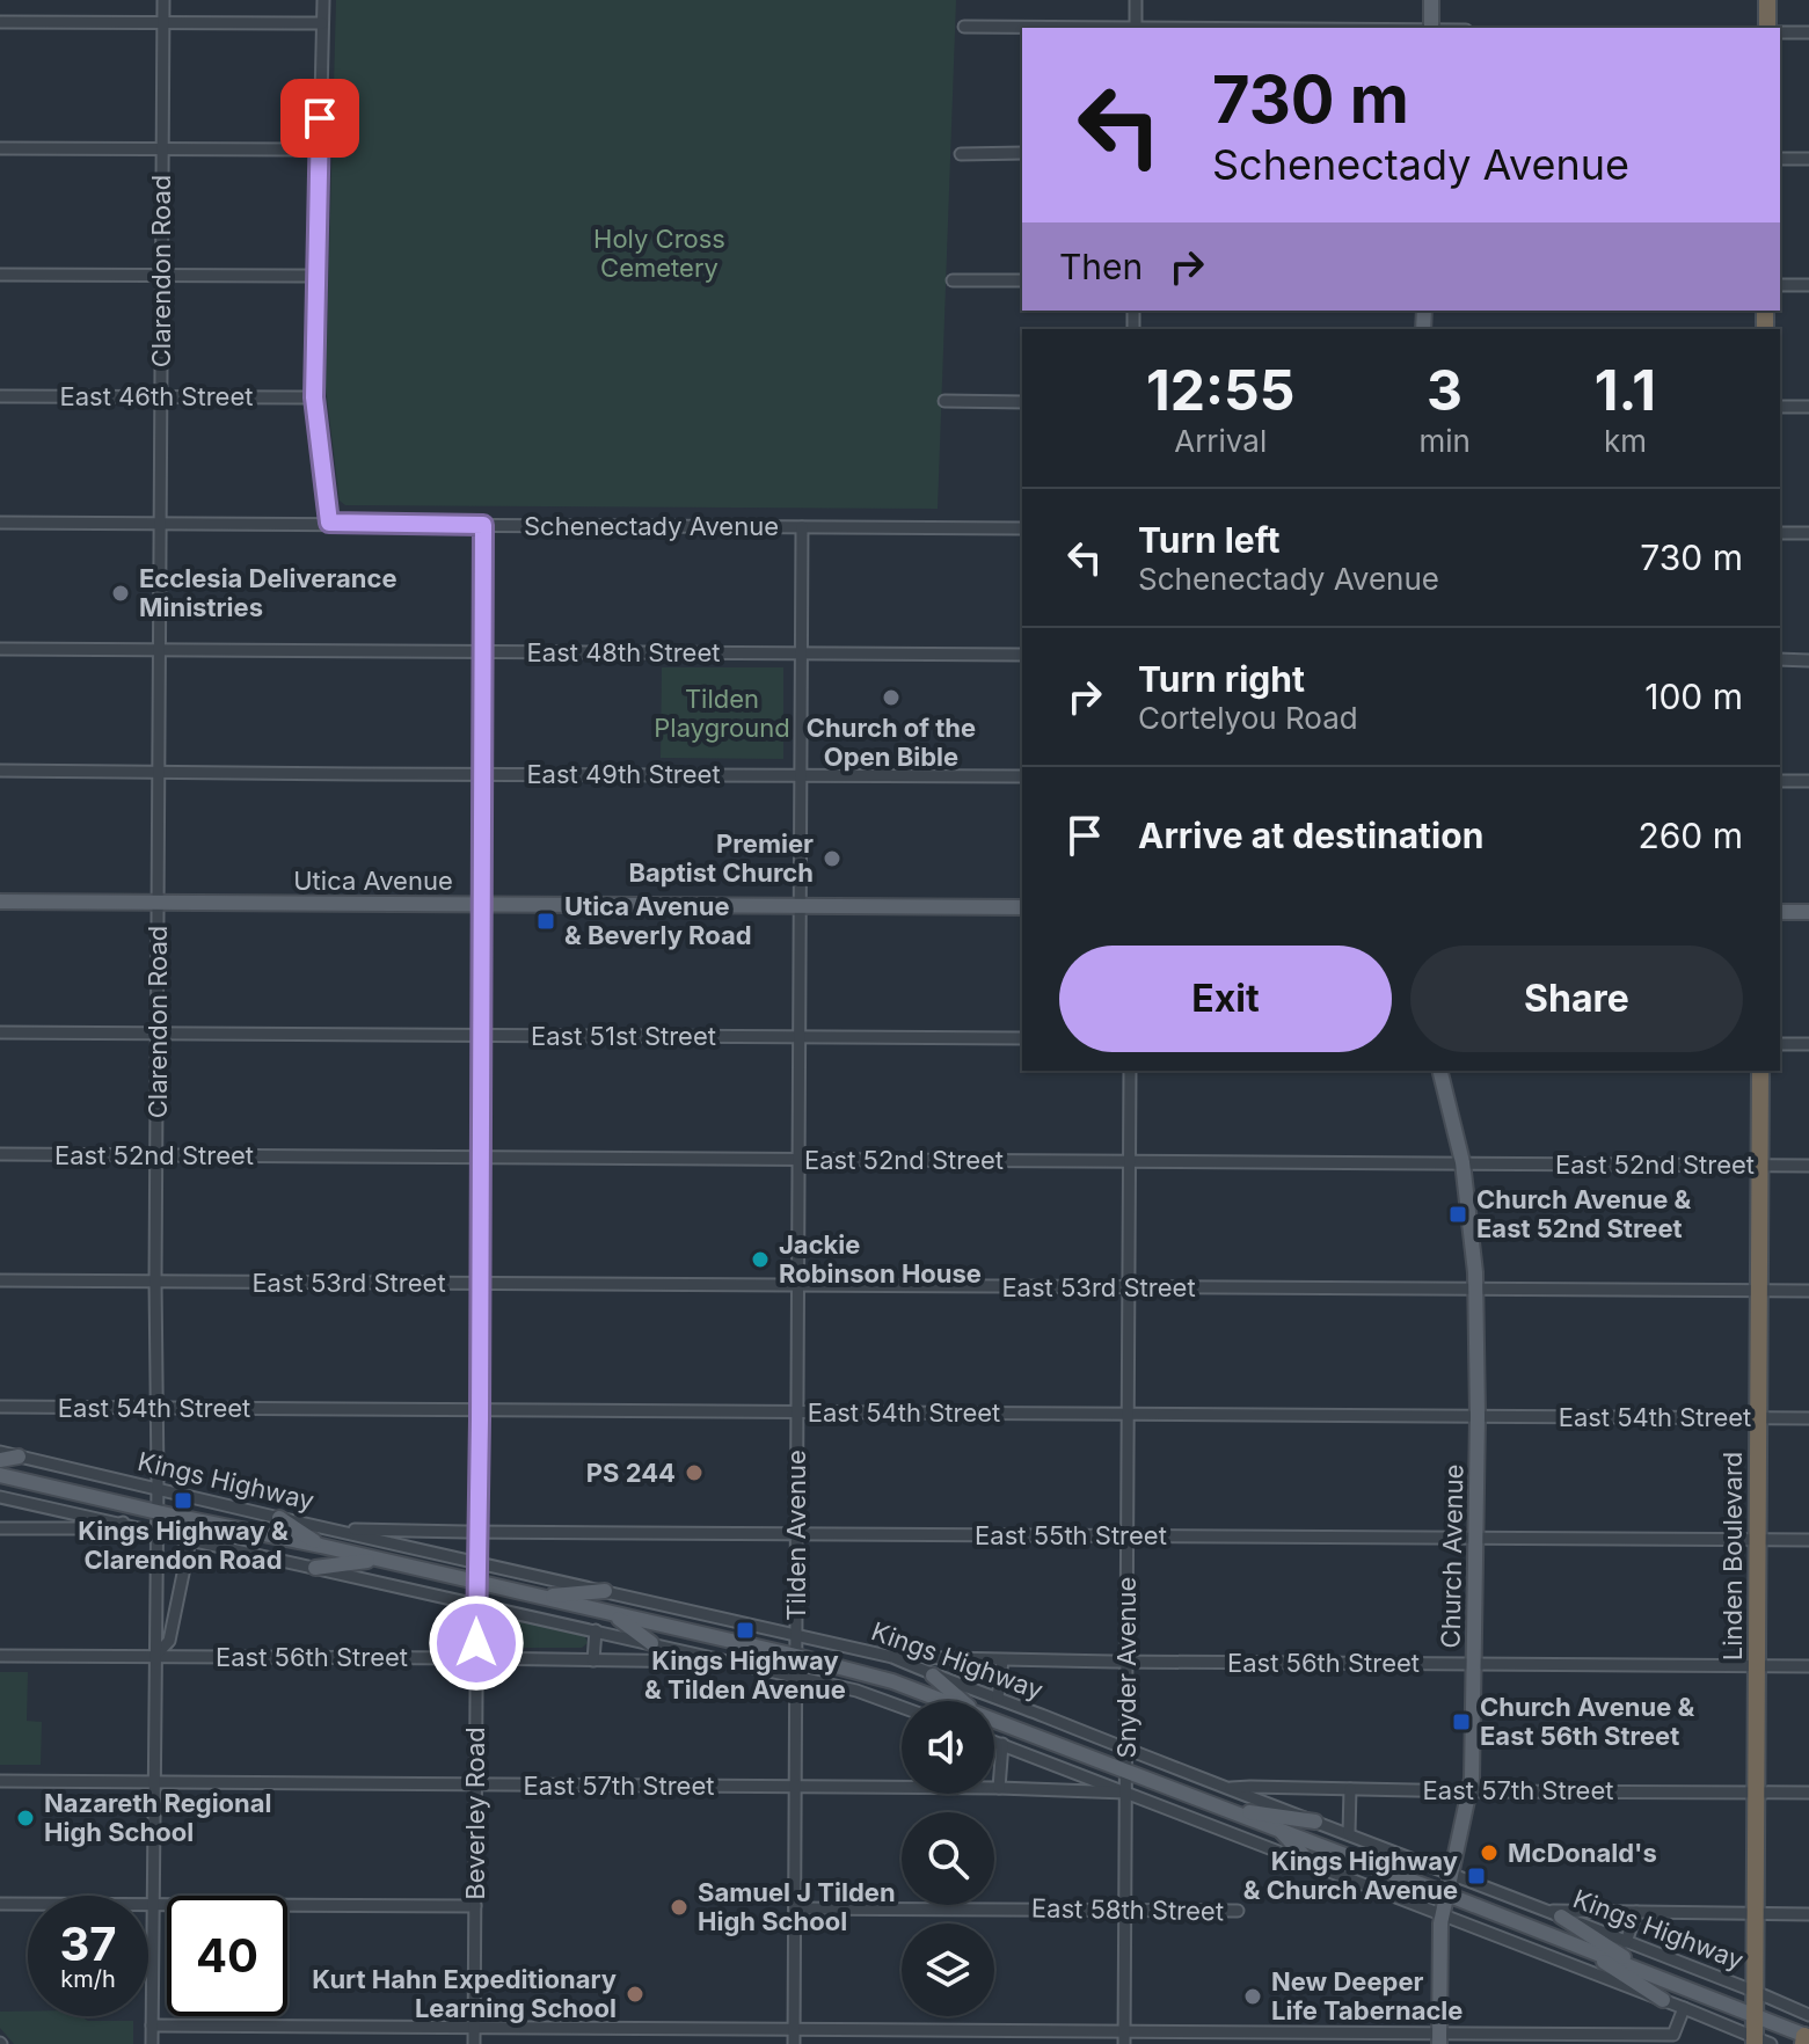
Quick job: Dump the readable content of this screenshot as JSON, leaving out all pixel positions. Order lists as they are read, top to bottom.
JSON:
{
  "streets": {
    "highway": ["Linden Boulevard"],
    "main road": ["Utica Avenue", "Kings Highway", "Church Avenue"],
    "street": [
      "Clarendon Road",
      "East 46th Street",
      "Schenectady Avenue",
      "East 48th Street",
      "East 49th Street",
      "East 51st Street",
      "East 52nd Street",
      "East 53rd Street",
      "East 54th Street",
      "Tilden Avenue",
      "East 55th Street",
      "East 56th Street",
      "Snyder Avenue",
      "East 57th Street",
      "Beverley Road",
      "East 58th Street"
    ]
  },
  "crossings": [
    ["Clarendon Road", "East 46th Street"],
    ["Clarendon Road", "Schenectady Avenue"],
    ["Clarendon Road", "East 48th Street"],
    ["Clarendon Road", "East 49th Street"],
    ["Clarendon Road", "Utica Avenue"],
    ["Clarendon Road", "East 51st Street"],
    ["Clarendon Road", "East 52nd Street"],
    ["Clarendon Road", "East 53rd Street"],
    ["Clarendon Road", "East 54th Street"],
    ["Clarendon Road", "Kings Highway"],
    ["Clarendon Road", "East 56th Street"],
    ["Clarendon Road", "East 57th Street"],
    ["Schenectady Avenue", "Tilden Avenue"],
    ["Schenectady Avenue", "Beverley Road"],
    ["East 48th Street", "Tilden Avenue"],
    ["East 48th Street", "Beverley Road"],
    ["East 49th Street", "Tilden Avenue"],
    ["East 49th Street", "Beverley Road"],
    ["Utica Avenue", "Tilden Avenue"],
    ["Utica Avenue", "Beverley Road"],
    ["East 51st Street", "Tilden Avenue"],
    ["East 51st Street", "Beverley Road"],
    ["East 52nd Street", "Tilden Avenue"],
    ["East 52nd Street", "Church Avenue"],
    ["East 52nd Street", "Linden Boulevard"],
    ["East 52nd Street", "Snyder Avenue"],
    ["East 52nd Street", "Beverley Road"],
    ["East 53rd Street", "Tilden Avenue"],
    ["East 53rd Street", "Church Avenue"],
    ["East 53rd Street", "Linden Boulevard"],
    ["East 53rd Street", "Snyder Avenue"],
    ["East 53rd Street", "Beverley Road"],
    ["East 54th Street", "Tilden Avenue"],
    ["East 54th Street", "Church Avenue"],
    ["East 54th Street", "Linden Boulevard"],
    ["East 54th Street", "Snyder Avenue"],
    ["East 54th Street", "Beverley Road"],
    ["Kings Highway", "Tilden Avenue"],
    ["Kings Highway", "East 55th Street"],
    ["Kings Highway", "Church Avenue"],
    ["Kings Highway", "Linden Boulevard"],
    ["Kings Highway", "East 56th Street"],
    ["Kings Highway", "Snyder Avenue"],
    ["Kings Highway", "East 57th Street"],
    ["Kings Highway", "Beverley Road"],
    ["Tilden Avenue", "East 55th Street"],
    ["Tilden Avenue", "East 57th Street"],
    ["Tilden Avenue", "East 58th Street"],
    ["East 55th Street", "Church Avenue"],
    ["East 55th Street", "Linden Boulevard"],
    ["East 55th Street", "Snyder Avenue"],
    ["East 55th Street", "Beverley Road"],
    ["Church Avenue", "East 56th Street"],
    ["Church Avenue", "East 57th Street"],
    ["Linden Boulevard", "East 56th Street"],
    ["Linden Boulevard", "East 57th Street"],
    ["East 56th Street", "Snyder Avenue"],
    ["East 56th Street", "Beverley Road"],
    ["Snyder Avenue", "East 57th Street"],
    ["Snyder Avenue", "East 58th Street"],
    ["East 57th Street", "Beverley Road"]
  ],
  "parks": ["Holy Cross Cemetery", "Tilden Playground"],
  "places": {
    "other": [
      "Ecclesia Deliverance Ministries",
      "Church of the Open Bible",
      "Premier Baptist Church",
      "Jackie Robinson House",
      "PS 244",
      "Nazareth Regional High School",
      "McDonald's",
      "Samuel J Tilden High School",
      "Kurt Hahn Expeditionary Learning School",
      "New Deeper Life Tabernacle"
    ],
    "transit": [
      "Utica Avenue & Beverly Road",
      "Church Avenue & East 52nd Street",
      "Kings Highway & Clarendon Road",
      "Kings Highway & Tilden Avenue",
      "Church Avenue & East 56th Street",
      "Kings Highway & Church Avenue"
    ]
  },
  "page": {
    "turn": ["730 m", "Schenectady Avenue"],
    "then": "Then",
    "eta": [
      "12:55",
      "Arrival",
      "3",
      "min",
      "1.1",
      "km"
    ],
    "list": [
      {
        "name": "Turn left",
        "note": "Schenectady Avenue",
        "value": "730 m"
      },
      {
        "name": "Turn right",
        "note": "Cortelyou Road",
        "value": "100 m"
      },
      {
        "name": "Arrive at destination",
        "value": "260 m"
      }
    ],
    "buttons": ["Exit", "Share"],
    "speed": "37 km/h",
    "limit": "40"
  }
}
